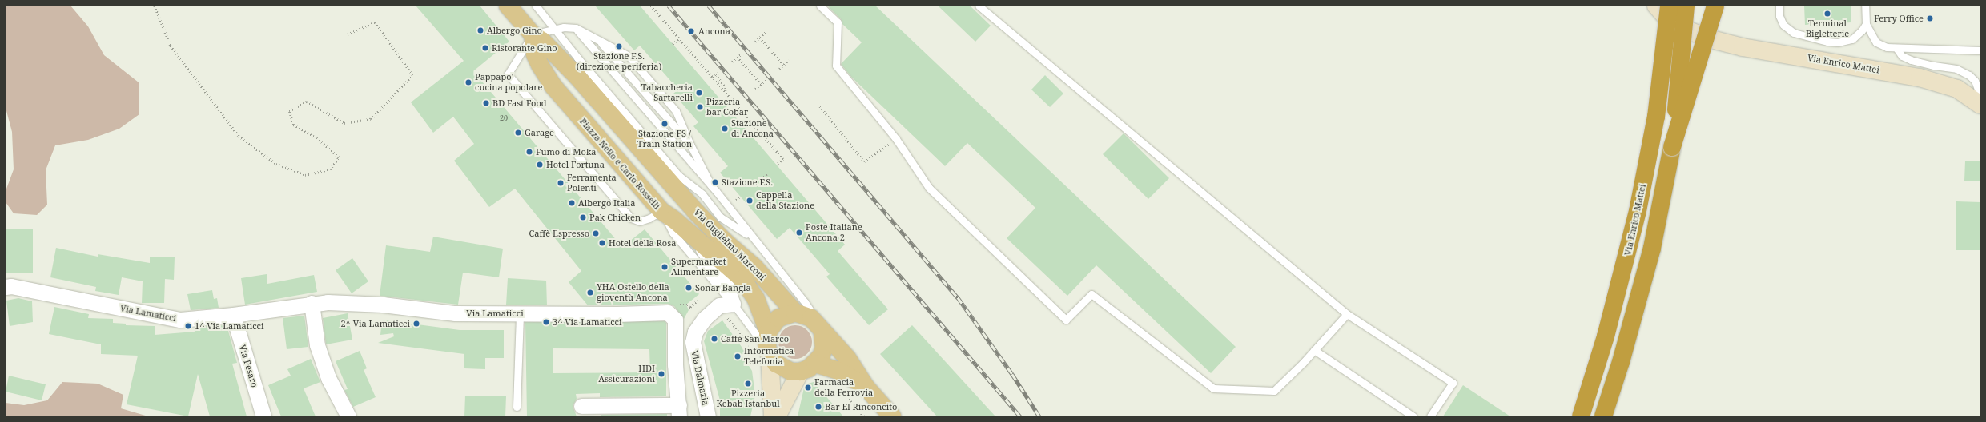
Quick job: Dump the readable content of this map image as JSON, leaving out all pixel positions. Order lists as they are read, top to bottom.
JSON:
{
  "streets": {
    "highway": ["Via Enrico Mattei"],
    "main road": ["Piazza Nello e Carlo Rosselli", "Via Guglielmo Marconi"],
    "street": ["Via Lamaticci", "Via Pesaro", "Via Dalmazia"]
  },
  "crossings": [
    ["Piazza Nello e Carlo Rosselli", "Via Guglielmo Marconi"],
    ["Via Guglielmo Marconi", "Via Dalmazia"],
    ["Via Lamaticci", "Via Pesaro"]
  ],
  "places": [
    "Terminal Bigletterie",
    "Ferry Office",
    "Albergo Gino",
    "Ancona",
    "Stazione F.S. (direzione periferia)",
    "Ristorante Gino",
    "Pappapo' cucina popolare",
    "Tabaccheria Sartarelli",
    "BD Fast Food",
    "Pizzeria bar Cobar",
    "Stazione FS / Train Station",
    "Stazione di Ancona",
    "Garage",
    "Fumo di Moka",
    "Hotel Fortuna",
    "Stazione F.S.",
    "Ferramenta Polenti",
    "Cappella della Stazione",
    "Albergo Italia",
    "Pak Chicken",
    "Poste Italiane Ancona 2",
    "Caffè Espresso",
    "Hotel della Rosa",
    "Supermarket Alimentare",
    "Sonar Bangla",
    "YHA Ostello della gioventù Ancona",
    "3^ Via Lamaticci",
    "2^ Via Lamaticci",
    "1^ Via Lamaticci",
    "Caffè San Marco",
    "Informatica Telefonia",
    "HDI Assicurazioni",
    "Pizzeria Kebab Istanbul",
    "Farmacia della Ferrovia",
    "Bar El Rinconcito"
  ],
  "house_numbers": ["20"]
}
